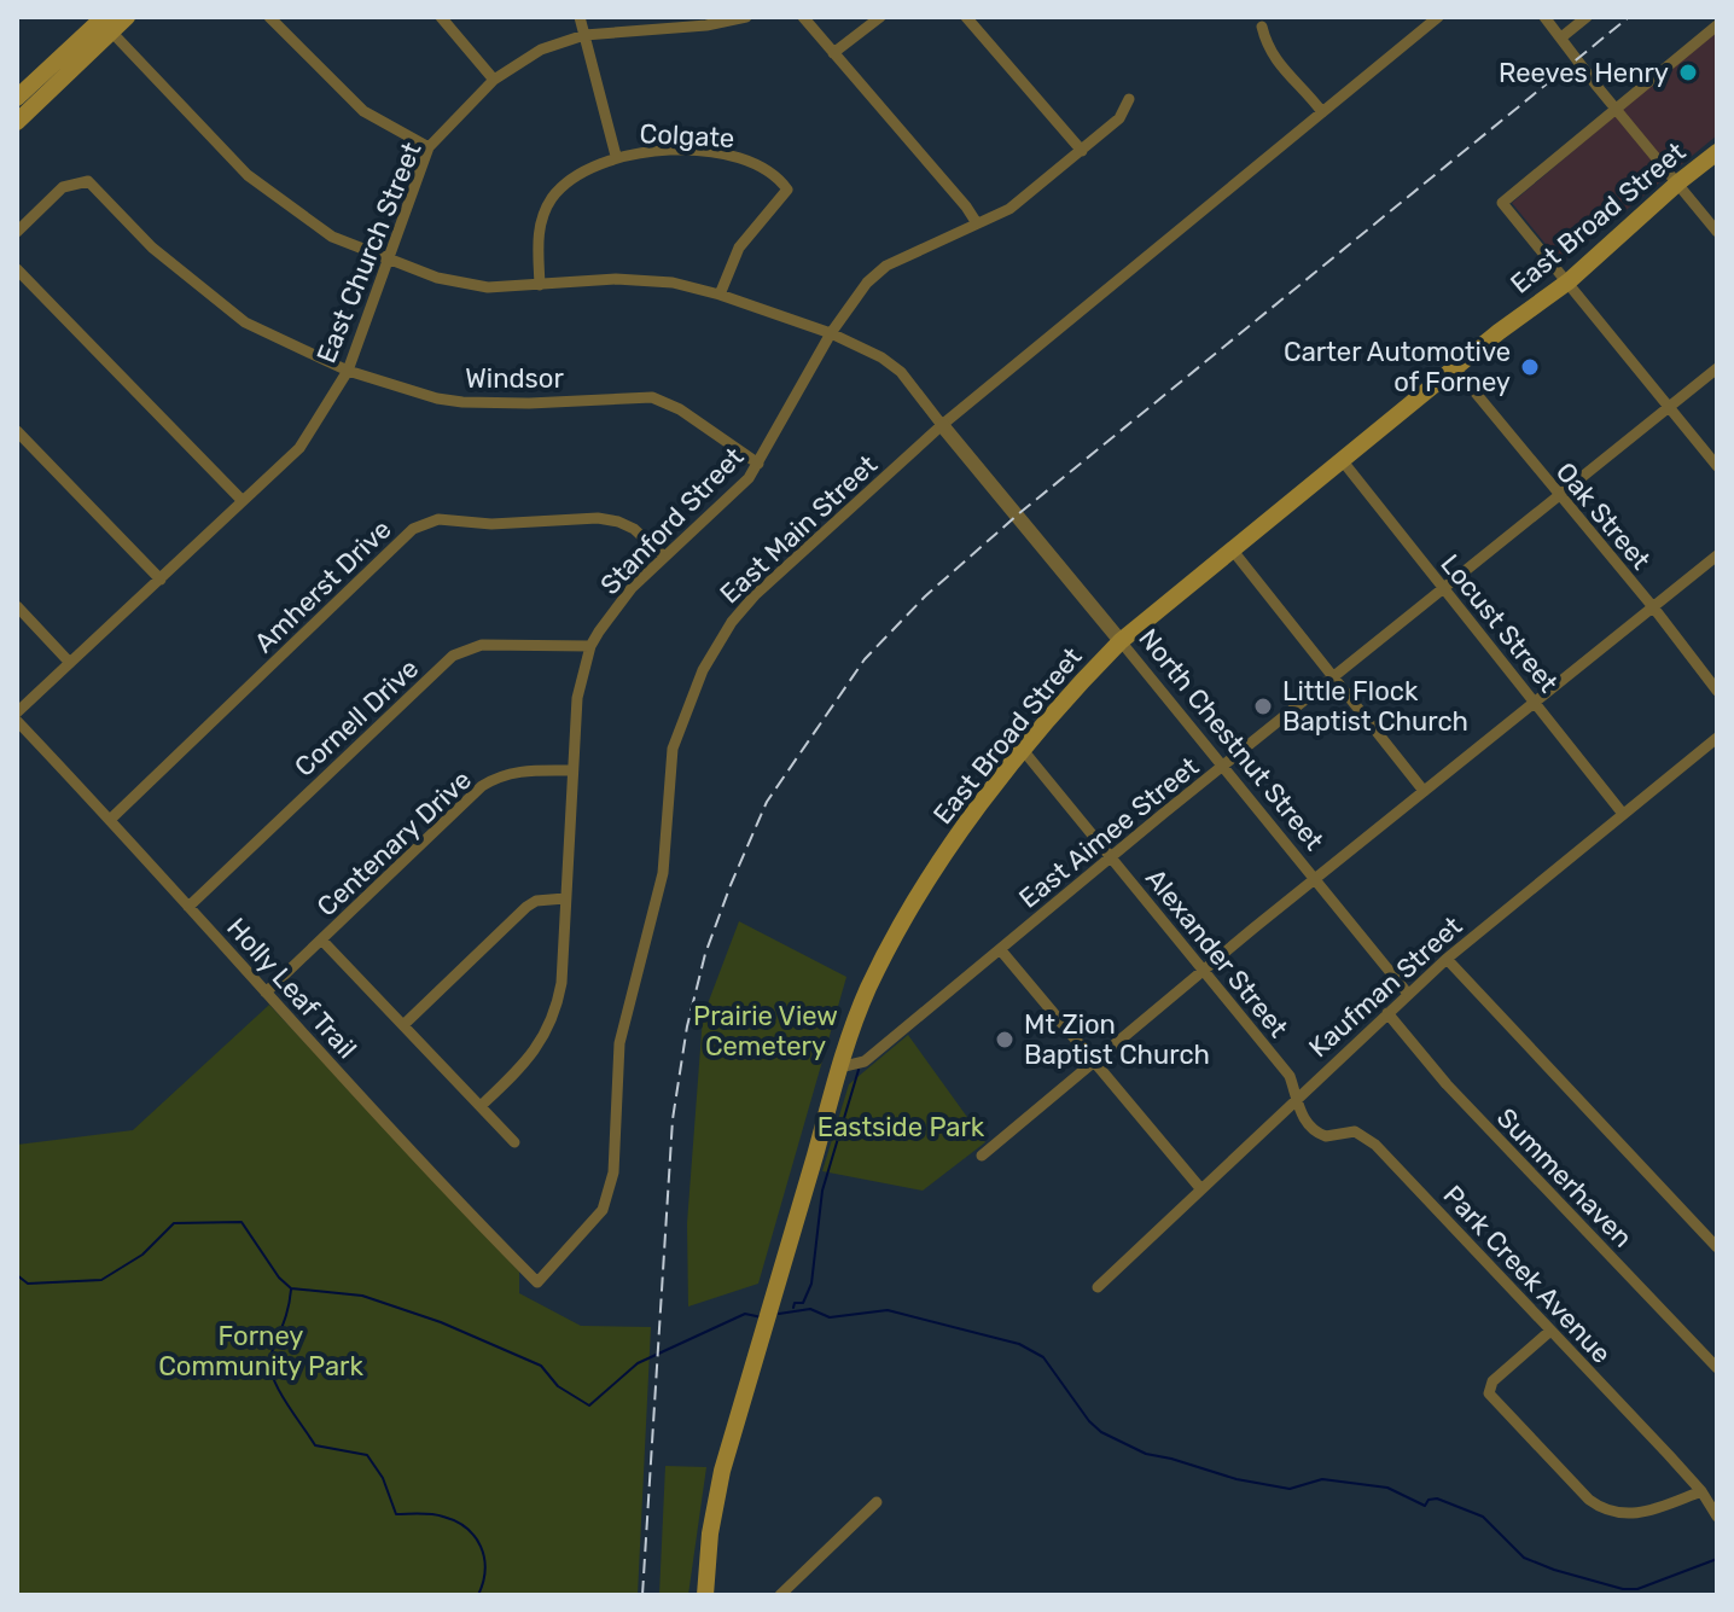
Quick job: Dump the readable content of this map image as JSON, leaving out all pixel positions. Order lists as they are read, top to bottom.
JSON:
{
  "streets": {
    "main road": ["East Broad Street"],
    "street": [
      "Colgate",
      "East Church Street",
      "Windsor",
      "Oak Street",
      "Stanford Street",
      "East Main Street",
      "Amherst Drive",
      "Locust Street",
      "Cornell Drive",
      "North Chestnut Street",
      "East Aimee Street",
      "Centenary Drive",
      "Alexander Street",
      "Kaufman Street",
      "Holly Leaf Trail",
      "Summerhaven",
      "Park Creek Avenue"
    ]
  },
  "crossings": [
    ["East Broad Street", "Oak Street"],
    ["East Broad Street", "Locust Street"],
    ["East Broad Street", "North Chestnut Street"],
    ["East Broad Street", "East Aimee Street"],
    ["East Broad Street", "Alexander Street"],
    ["East Church Street", "Windsor"],
    ["Windsor", "Stanford Street"],
    ["Oak Street", "East Aimee Street"],
    ["Stanford Street", "Amherst Drive"],
    ["Stanford Street", "Cornell Drive"],
    ["Stanford Street", "Centenary Drive"],
    ["East Main Street", "North Chestnut Street"],
    ["East Main Street", "Holly Leaf Trail"],
    ["Amherst Drive", "Holly Leaf Trail"],
    ["Locust Street", "East Aimee Street"],
    ["Locust Street", "Kaufman Street"],
    ["Cornell Drive", "Holly Leaf Trail"],
    ["North Chestnut Street", "East Aimee Street"],
    ["North Chestnut Street", "Kaufman Street"],
    ["East Aimee Street", "Alexander Street"],
    ["Centenary Drive", "Holly Leaf Trail"],
    ["Alexander Street", "Kaufman Street"],
    ["Alexander Street", "Park Creek Avenue"],
    ["Kaufman Street", "Summerhaven"],
    ["Kaufman Street", "Park Creek Avenue"]
  ],
  "parks": ["Prairie View Cemetery", "Eastside Park", "Forney Community Park"],
  "places": [
    "Reeves Henry",
    "Carter Automotive of Forney",
    "Little Flock Baptist Church",
    "Mt Zion Baptist Church"
  ]
}
